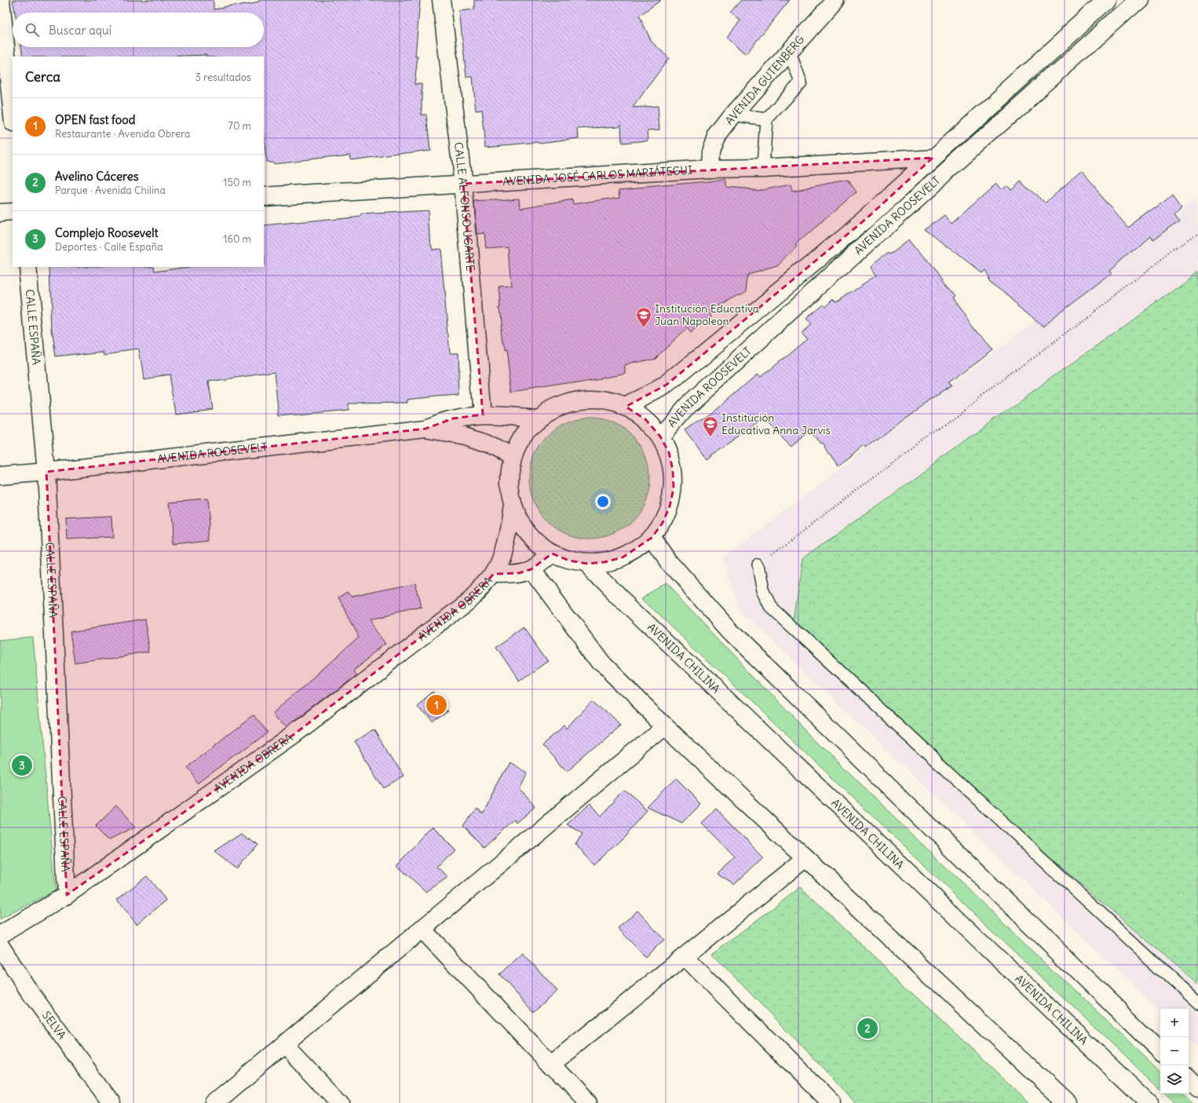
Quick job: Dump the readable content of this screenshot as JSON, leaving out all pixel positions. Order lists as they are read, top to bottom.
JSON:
{
  "streets": {
    "street": [
      "AVENIDA GUTENBERG",
      "AVENIDA JOSÉ CARLOS MARIÁTEGUI",
      "CALLE ALFONSO UGARTE",
      "AVENIDA ROOSEVELT",
      "CALLE ESPAÑA",
      "AVENIDA OBRERA",
      "AVENIDA CHILINA",
      "SELVA"
    ]
  },
  "crossings": [
    ["AVENIDA GUTENBERG", "AVENIDA JOSÉ CARLOS MARIÁTEGUI"],
    ["AVENIDA JOSÉ CARLOS MARIÁTEGUI", "CALLE ALFONSO UGARTE"],
    ["AVENIDA JOSÉ CARLOS MARIÁTEGUI", "AVENIDA ROOSEVELT"],
    ["CALLE ALFONSO UGARTE", "AVENIDA ROOSEVELT"],
    ["AVENIDA ROOSEVELT", "CALLE ESPAÑA"],
    ["CALLE ESPAÑA", "AVENIDA OBRERA"]
  ],
  "places": {
    "school or university": ["Institución Educativa Juan Napoleon", "Institución Educativa Anna Jarvis"]
  },
  "page": {
    "search": "Buscar aquí",
    "heading": ["Cerca", "3 resultados"],
    "list": [
      {
        "mark": "1",
        "name": "OPEN fast food",
        "note": "Restaurante · Avenida Obrera",
        "value": "70 m"
      },
      {
        "mark": "2",
        "name": "Avelino Cáceres",
        "note": "Parque · Avenida Chilina",
        "value": "150 m"
      },
      {
        "mark": "3",
        "name": "Complejo Roosevelt",
        "note": "Deportes · Calle España",
        "value": "160 m"
      }
    ],
    "pins": ["1", "3", "2"],
    "map_buttons": ["+", "−"]
  }
}
